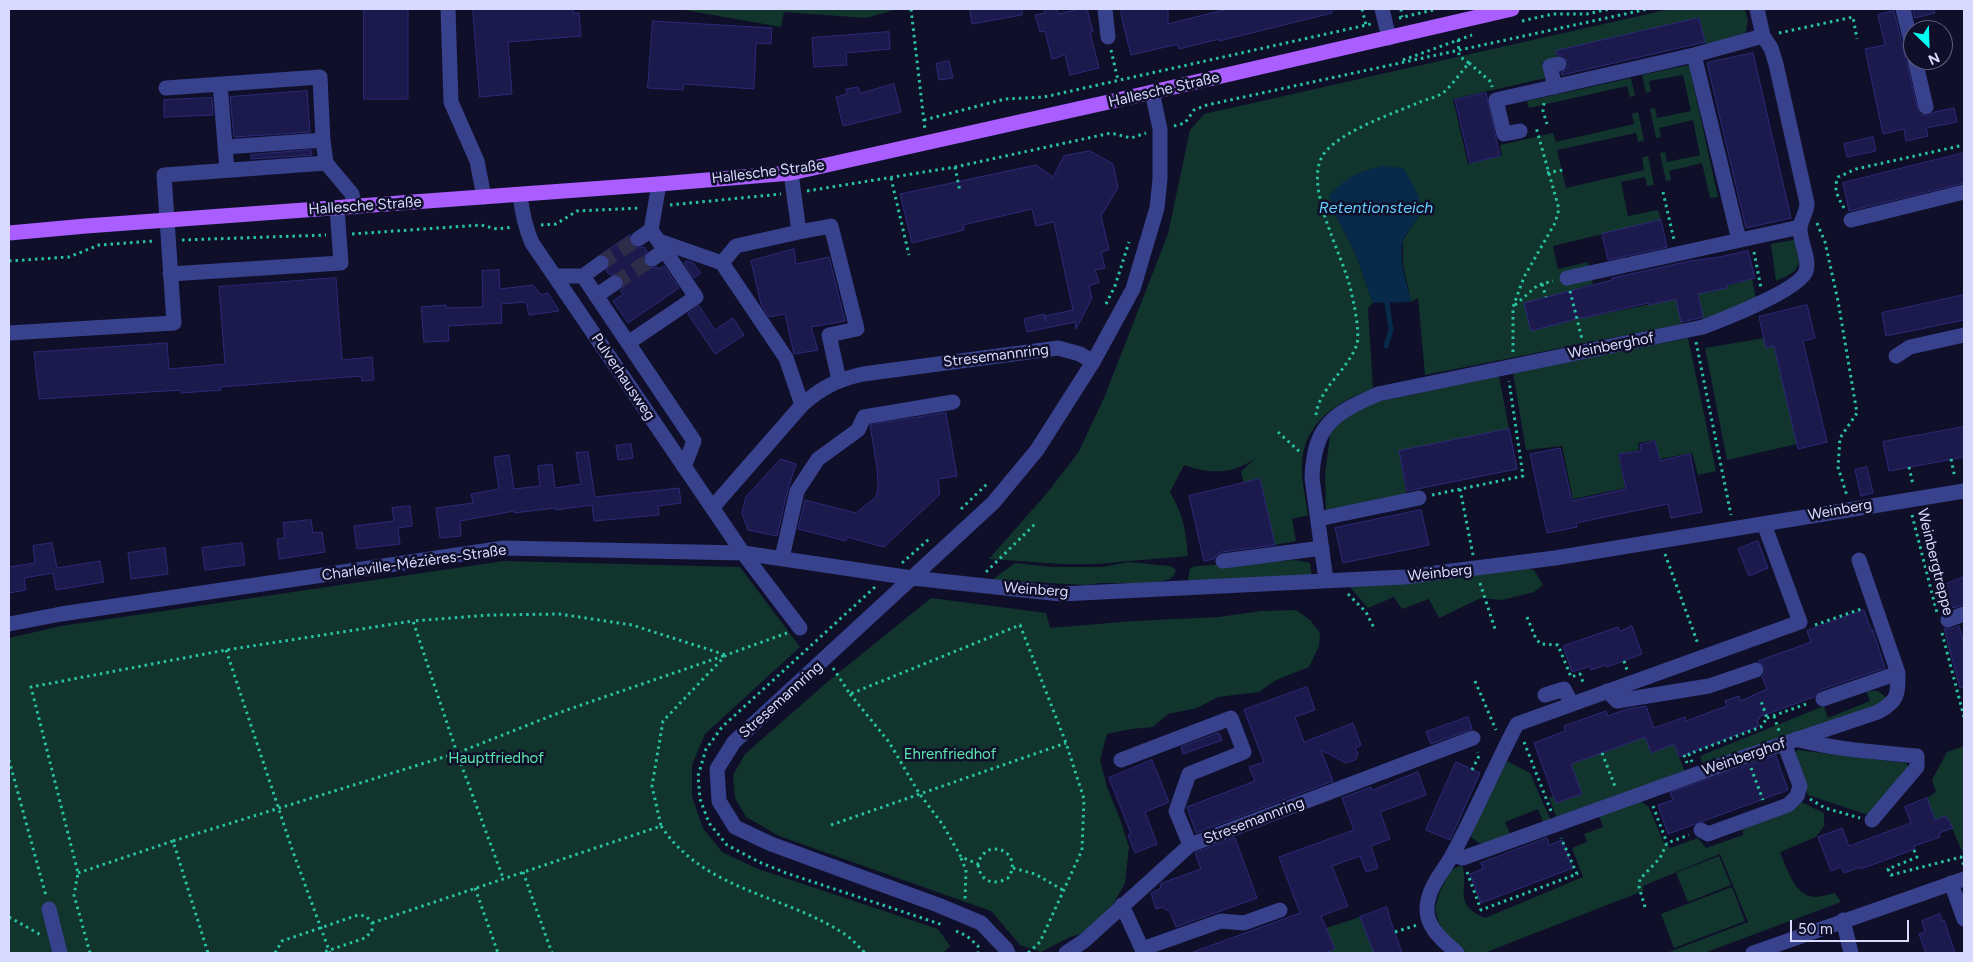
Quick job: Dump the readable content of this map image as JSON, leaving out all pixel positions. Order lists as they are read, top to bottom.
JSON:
{
  "streets": {
    "main road": ["Hallesche Straße"],
    "street": [
      "Weinberghof",
      "Stresemannring",
      "Pulverhausweg",
      "Weinberg",
      "Charleville-Mézières-Straße"
    ],
    "path": ["Weinbergtreppe"]
  },
  "crossings": [
    ["Hallesche Straße", "Stresemannring"],
    ["Hallesche Straße", "Pulverhausweg"],
    ["Weinberghof", "Weinberg"],
    ["Stresemannring", "Pulverhausweg"],
    ["Stresemannring", "Weinberg"],
    ["Stresemannring", "Charleville-Mézières-Straße"],
    ["Pulverhausweg", "Charleville-Mézières-Straße"],
    ["Weinberg", "Weinbergtreppe"],
    ["Weinberg", "Charleville-Mézières-Straße"]
  ],
  "water": ["Retentionsteich"],
  "parks": ["Ehrenfriedhof", "Hauptfriedhof"],
  "scale_bar": "50 m",
  "north": "bottom right"
}
